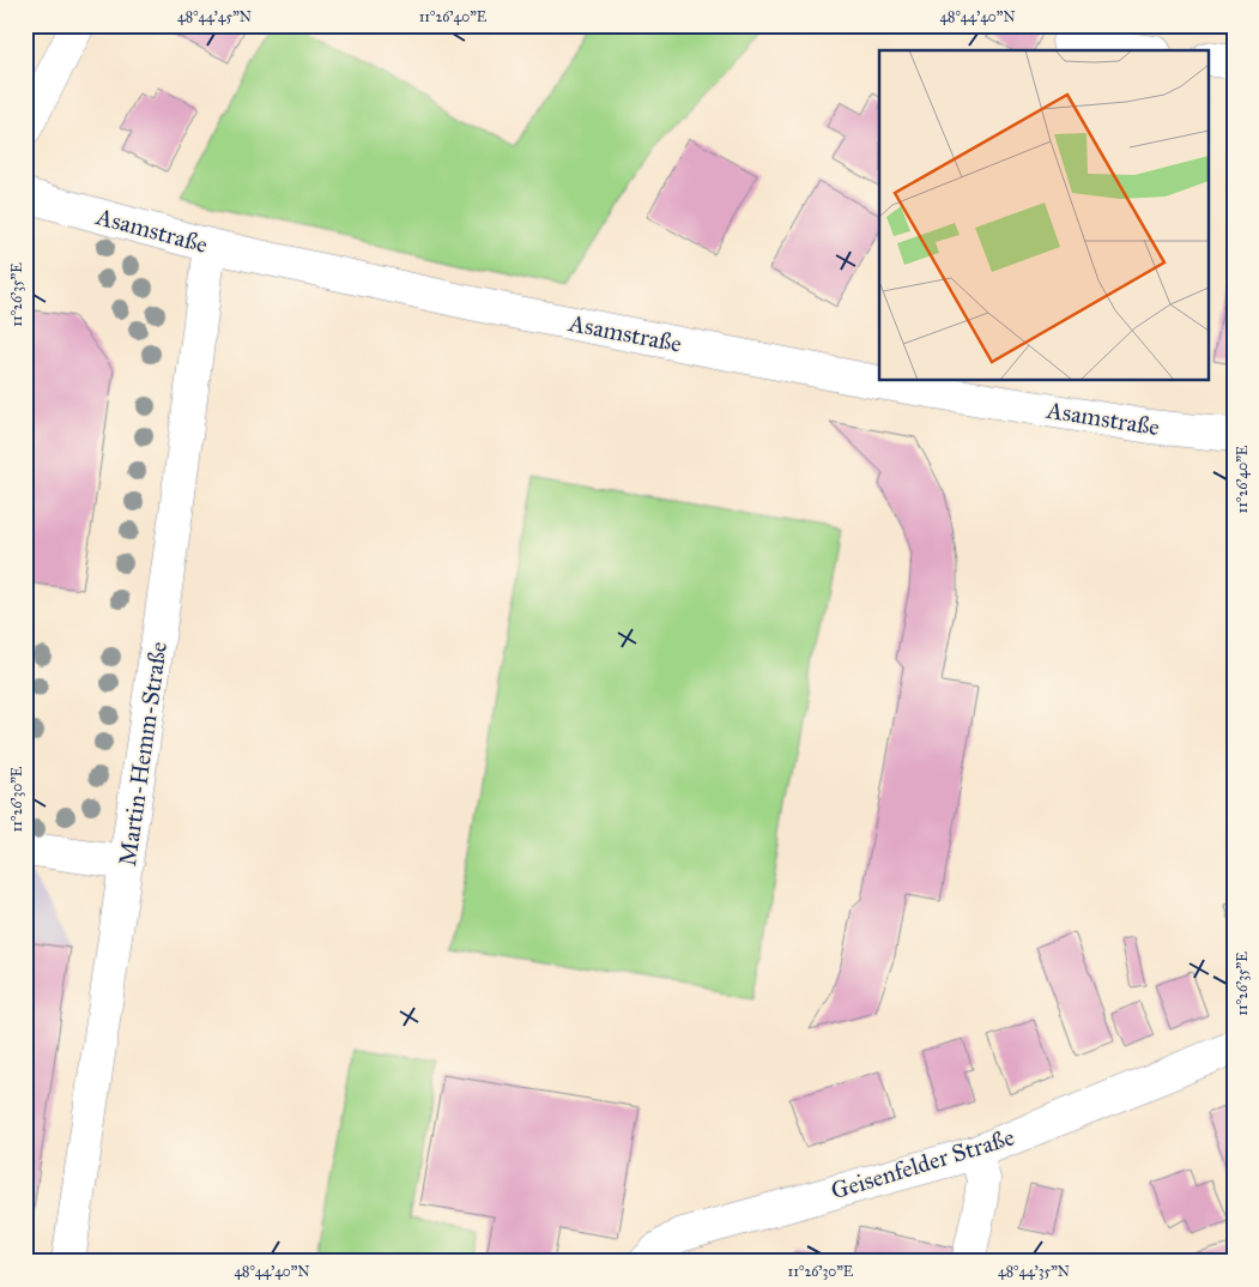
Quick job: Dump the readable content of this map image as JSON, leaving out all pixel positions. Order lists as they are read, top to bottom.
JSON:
{
  "streets": {
    "street": ["Asamstraße", "Martin-Hemm-Straße", "Geisenfelder Straße"]
  },
  "crossings": [
    ["Asamstraße", "Martin-Hemm-Straße"]
  ],
  "coordinates": [
    "48°44'45\"N",
    "11°26'40\"E",
    "48°44'40\"N",
    "11°26'35\"E",
    "11°26'30\"E",
    "48°44'35\"N"
  ]
}
